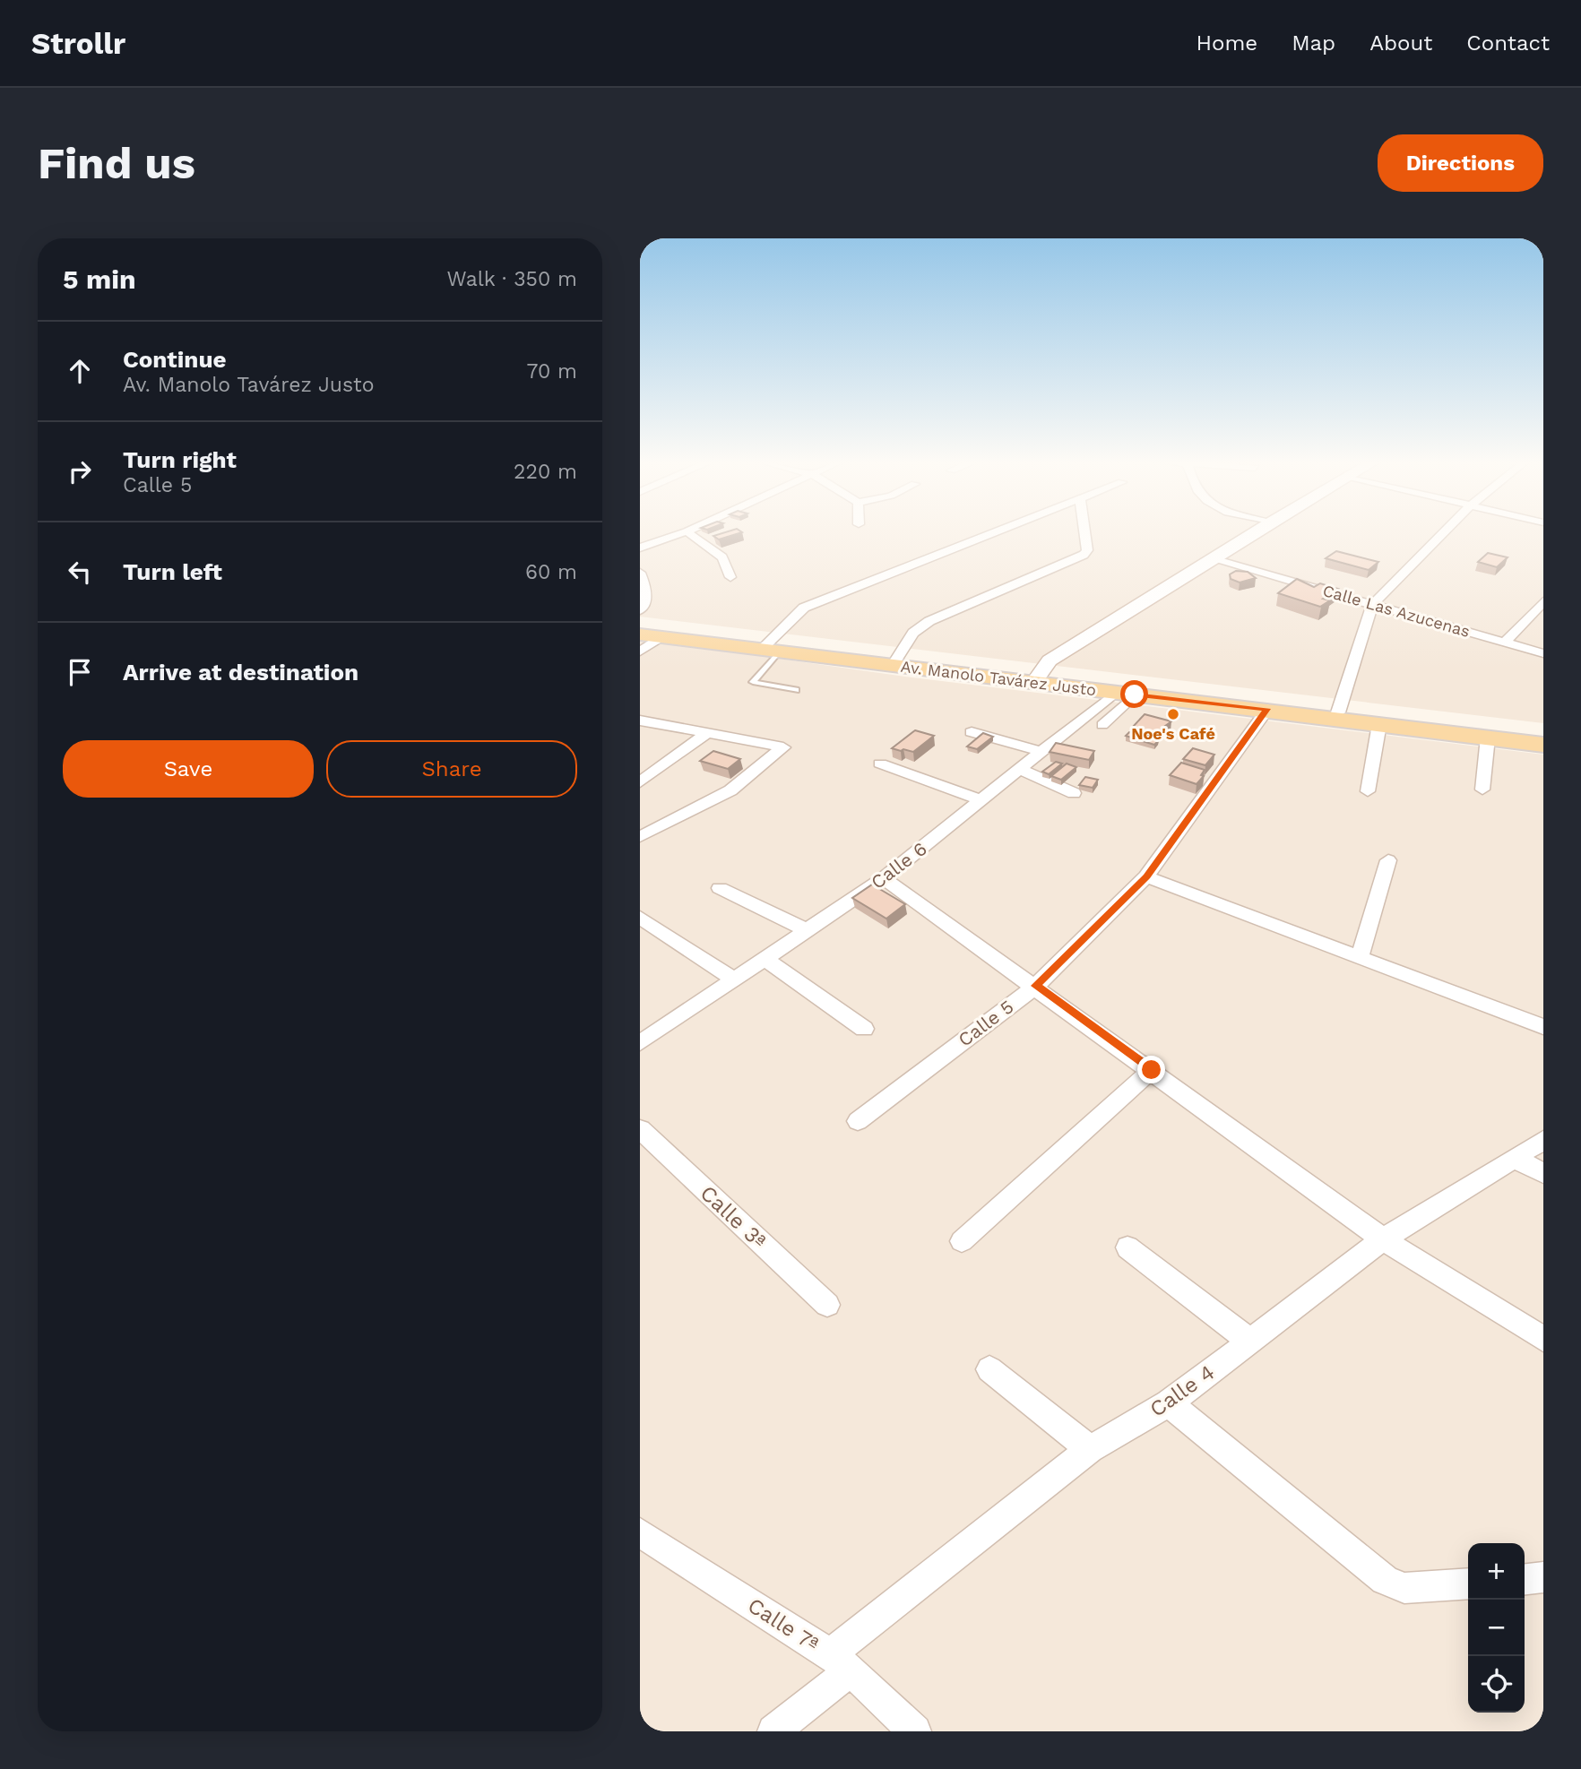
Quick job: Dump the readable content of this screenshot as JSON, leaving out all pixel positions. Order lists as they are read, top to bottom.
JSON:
{
  "streets": {
    "main road": ["Av. Manolo Tavárez Justo"],
    "street": [
      "Calle Las Azucenas",
      "Calle 6",
      "Calle 5",
      "Calle 3ª",
      "Calle 4",
      "Calle 7ª"
    ]
  },
  "crossings": [
    ["Av. Manolo Tavárez Justo", "Calle 6"],
    ["Av. Manolo Tavárez Justo", "Calle 5"],
    ["Calle 4", "Calle 7ª"]
  ],
  "places": ["Noe's Café"],
  "page": {
    "header": "Strollr",
    "nav": [
      "Home",
      "Map",
      "About",
      "Contact"
    ],
    "buttons": [
      "Directions",
      ["Save", "Share"]
    ],
    "title": "Find us",
    "heading": ["5 min", "Walk · 350 m"],
    "list": [
      ["Continue", "Av. Manolo Tavárez Justo", "70 m"],
      ["Turn right", "Calle 5", "220 m"],
      ["Turn left", "60 m"],
      "Arrive at destination"
    ],
    "map_buttons": ["+", "−"]
  }
}
